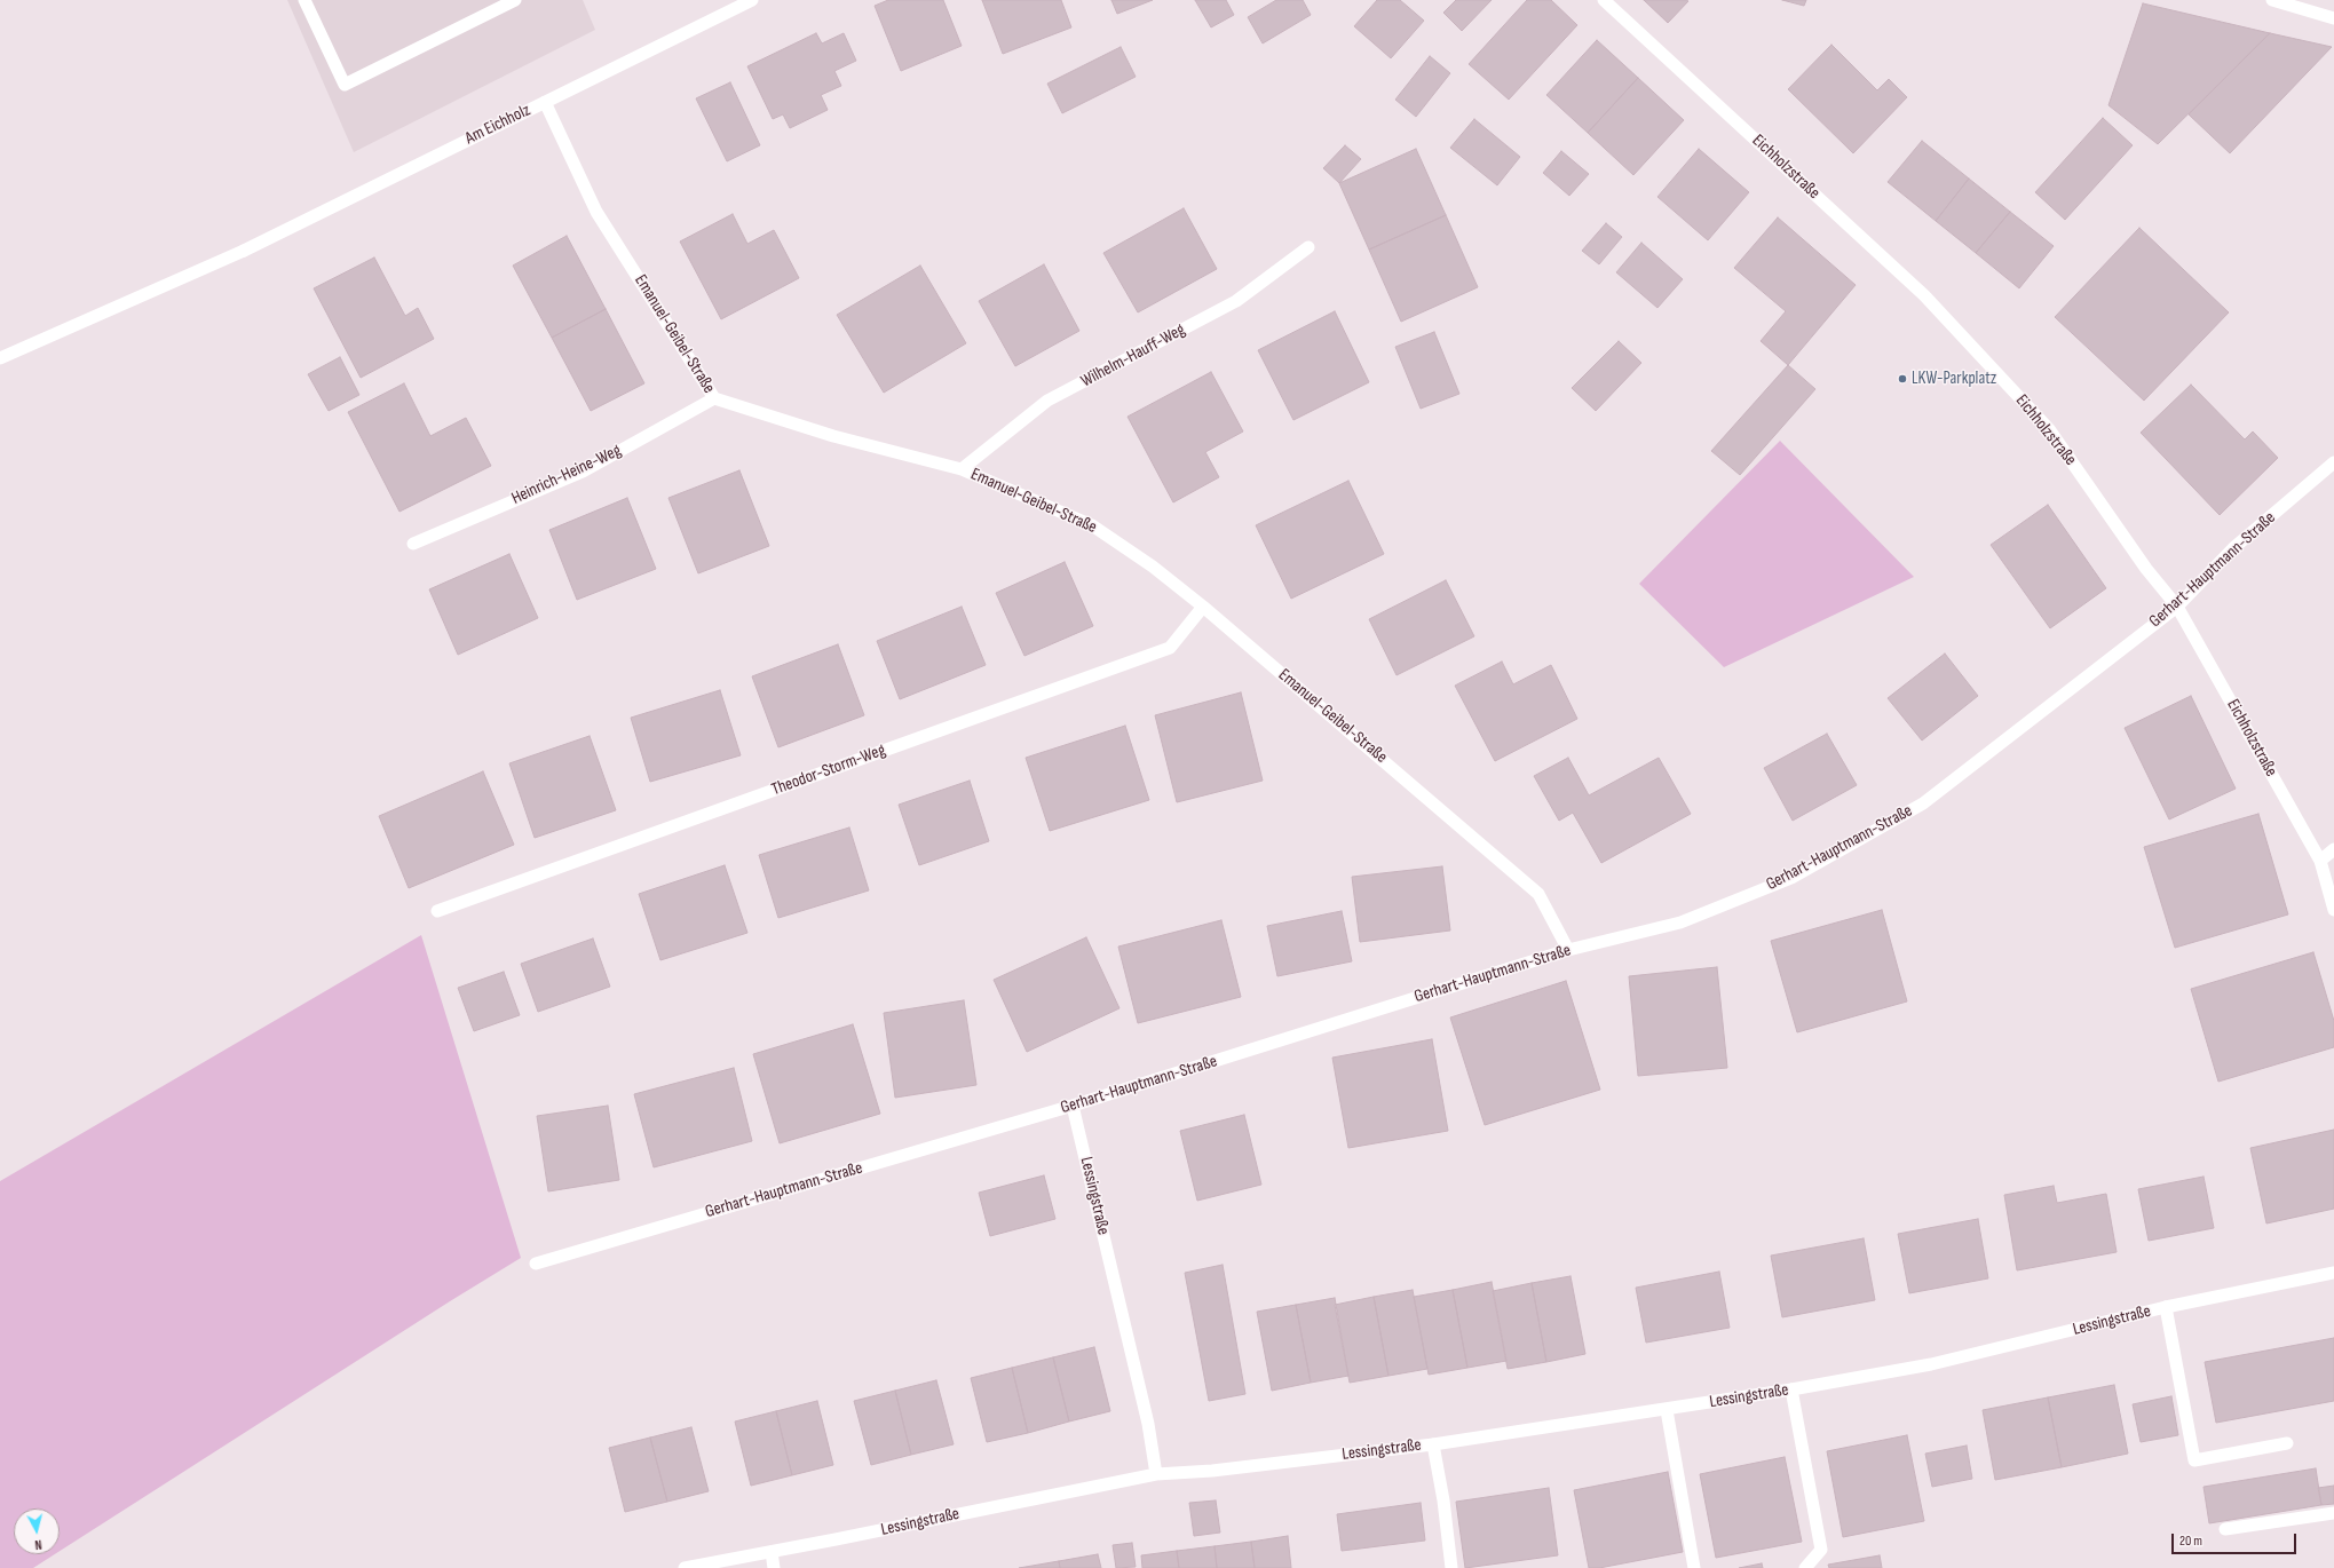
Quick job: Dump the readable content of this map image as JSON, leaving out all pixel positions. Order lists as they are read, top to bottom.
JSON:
{
  "streets": {
    "street": [
      "Am Eichholz",
      "Eichholzstraße",
      "Emanuel-Geibel-Straße",
      "Wilhelm-Hauff-Weg",
      "Heinrich-Heine-Weg",
      "Gerhart-Hauptmann-Straße",
      "Theodor-Storm-Weg",
      "Lessingstraße"
    ]
  },
  "crossings": [
    ["Am Eichholz", "Emanuel-Geibel-Straße"],
    ["Eichholzstraße", "Gerhart-Hauptmann-Straße"],
    ["Emanuel-Geibel-Straße", "Wilhelm-Hauff-Weg"],
    ["Emanuel-Geibel-Straße", "Heinrich-Heine-Weg"],
    ["Emanuel-Geibel-Straße", "Gerhart-Hauptmann-Straße"],
    ["Emanuel-Geibel-Straße", "Theodor-Storm-Weg"],
    ["Gerhart-Hauptmann-Straße", "Lessingstraße"]
  ],
  "places": ["LKW-Parkplatz"],
  "scale_bar": "20 m",
  "north": "bottom"
}
